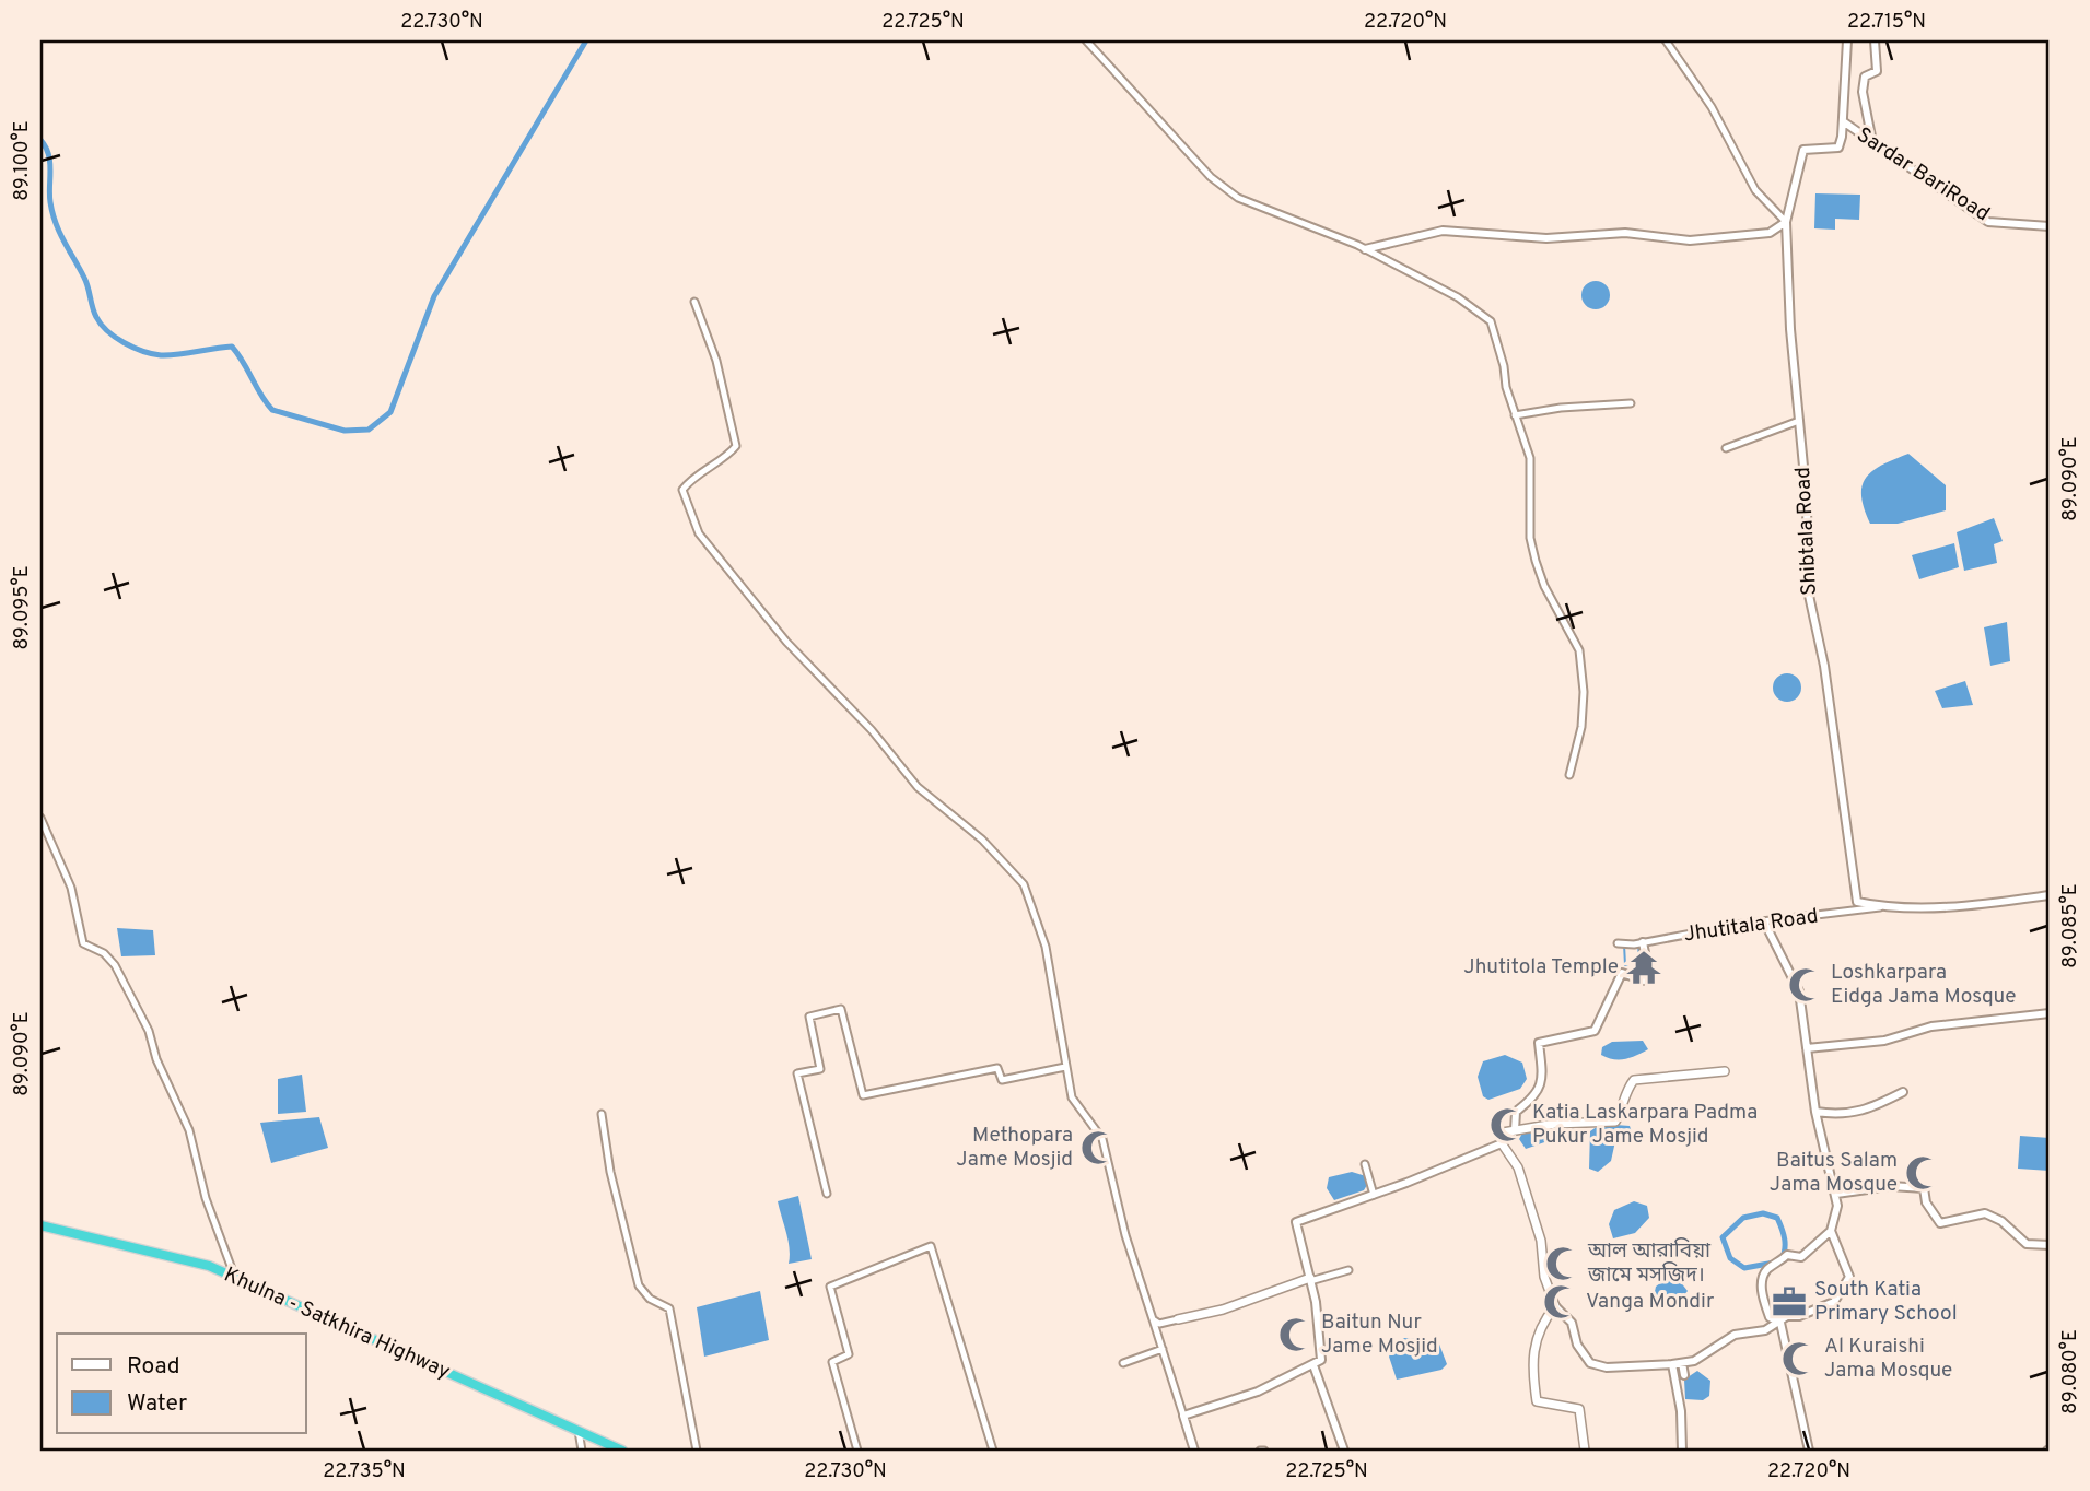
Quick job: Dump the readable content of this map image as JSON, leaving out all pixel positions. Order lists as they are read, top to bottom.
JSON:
{
  "streets": {
    "highway": ["Khulna - Satkhira Highway"],
    "street": ["Sardar BariRoad", "Shibtala Road", "Jhutitala Road"]
  },
  "crossings": [
    ["Sardar BariRoad", "Shibtala Road"],
    ["Shibtala Road", "Jhutitala Road"]
  ],
  "places": {
    "temple": ["Jhutitola Temple"],
    "mosque": [
      "Loshkarpara Eidga Jama Mosque",
      "Katia Laskarpara Padma Pukur Jame Mosjid",
      "Methopara Jame Mosjid",
      "Baitus Salam Jama Mosque",
      "আল আরাবিয়া জামে মসজিদ।",
      "Vanga Mondir",
      "Baitun Nur Jame Mosjid",
      "Al Kuraishi Jama Mosque"
    ],
    "office": ["South Katia Primary School"]
  },
  "legend": ["Road", "Water"],
  "coordinates": [
    "22.730°N",
    "22.725°N",
    "22.720°N",
    "22.715°N",
    "89.100°E",
    "89.090°E",
    "89.095°E",
    "89.085°E",
    "89.080°E",
    "22.735°N"
  ]
}
